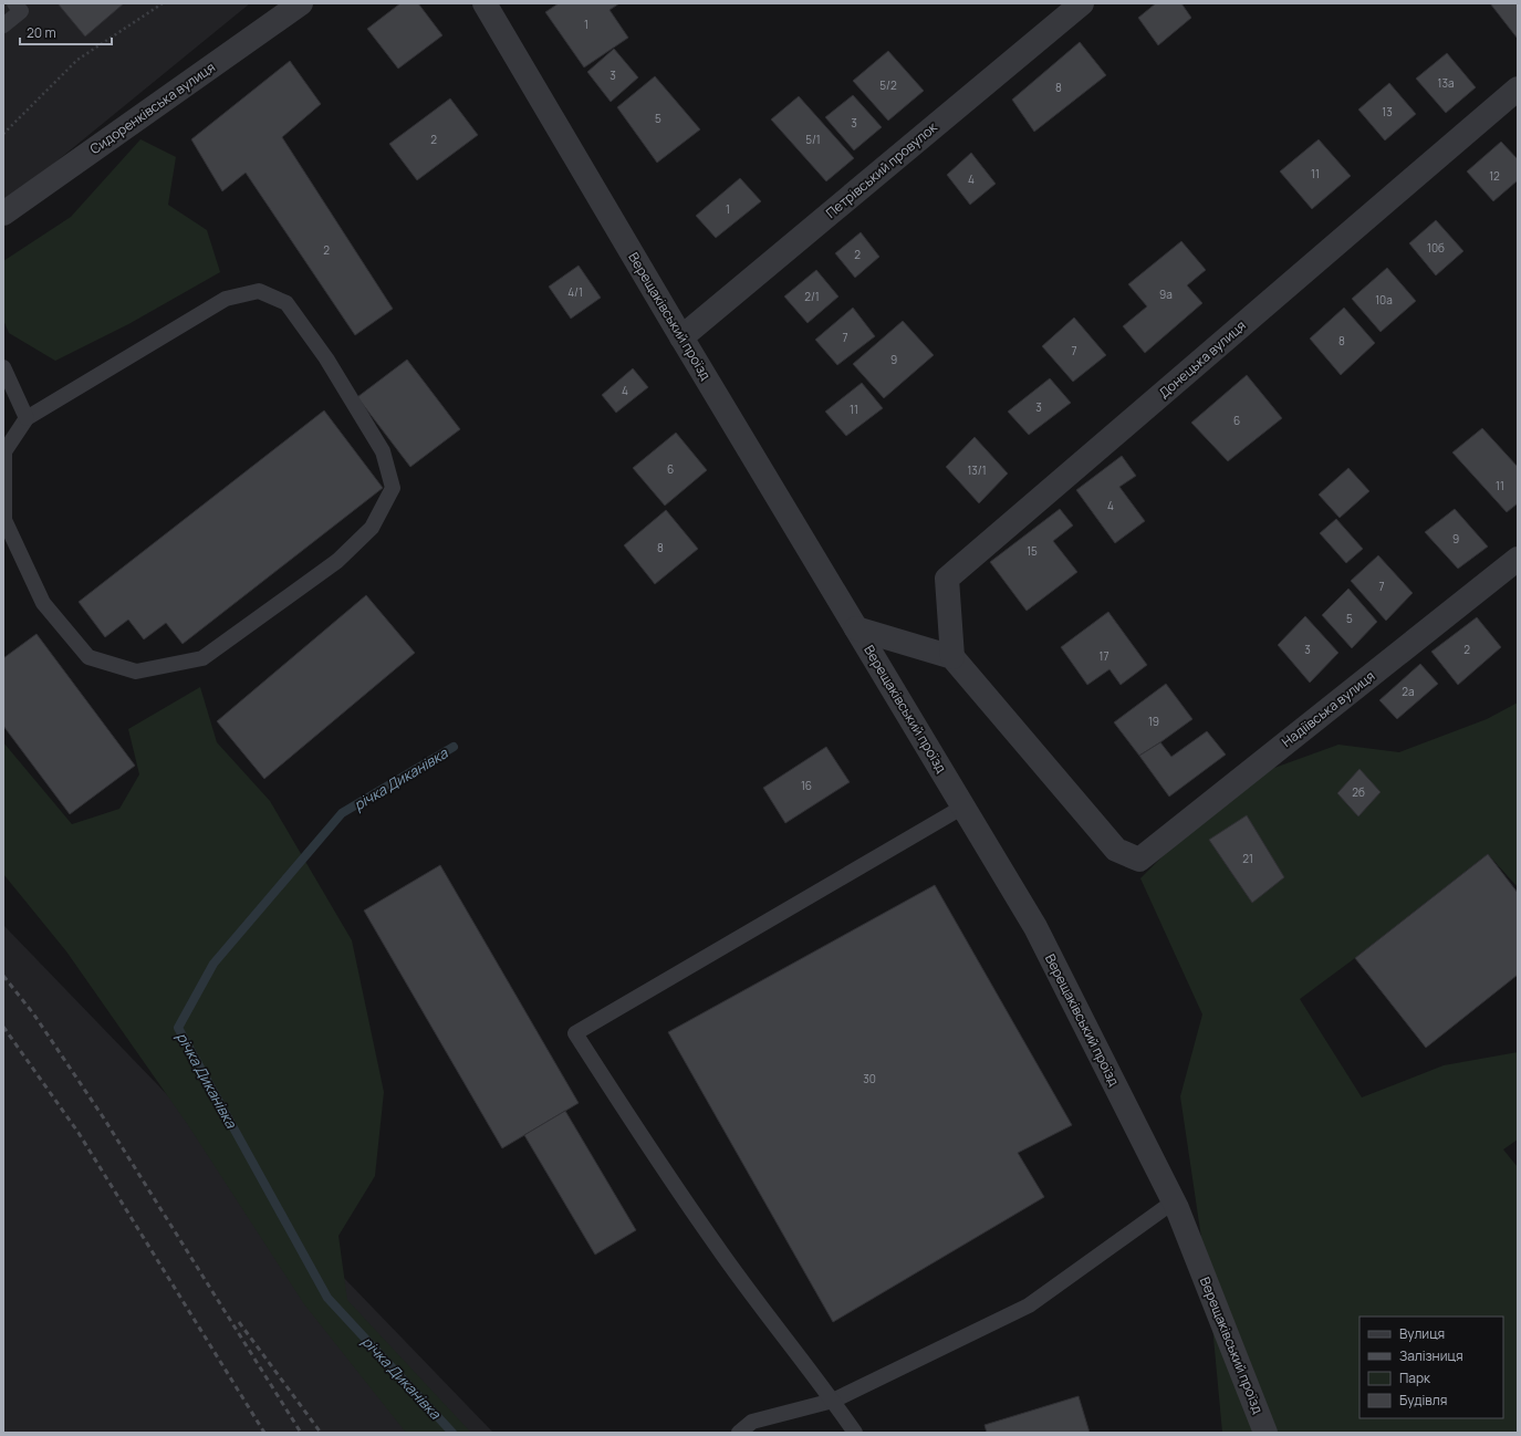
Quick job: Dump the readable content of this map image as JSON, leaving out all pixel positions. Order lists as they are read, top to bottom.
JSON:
{
  "streets": {
    "street": [
      "Сидоренківська вулиця",
      "Петрівський провулок",
      "Верещаківський проїзд",
      "Донецька вулиця",
      "Надіївська вулиця"
    ]
  },
  "crossings": [
    ["Петрівський провулок", "Верещаківський проїзд"],
    ["Верещаківський проїзд", "Донецька вулиця"],
    ["Верещаківський проїзд", "Надіївська вулиця"],
    ["Донецька вулиця", "Надіївська вулиця"]
  ],
  "water": ["річка Диканівка"],
  "house_numbers": [
    "1",
    "3",
    "13а",
    "5/2",
    "8",
    "13",
    "5",
    "3",
    "2",
    "5/1",
    "11",
    "12",
    "4",
    "1",
    "10б",
    "2",
    "2",
    "4/1",
    "9а",
    "2/1",
    "10а",
    "7",
    "8",
    "7",
    "9",
    "4",
    "3",
    "11",
    "6",
    "6",
    "13/1",
    "11",
    "4",
    "9",
    "8",
    "15",
    "7",
    "5",
    "3",
    "2",
    "17",
    "2а",
    "19",
    "16",
    "2б",
    "21",
    "30"
  ],
  "legend": [
    "Вулиця",
    "Залізниця",
    "Парк",
    "Будівля"
  ],
  "scale_bar": "20 m"
}
